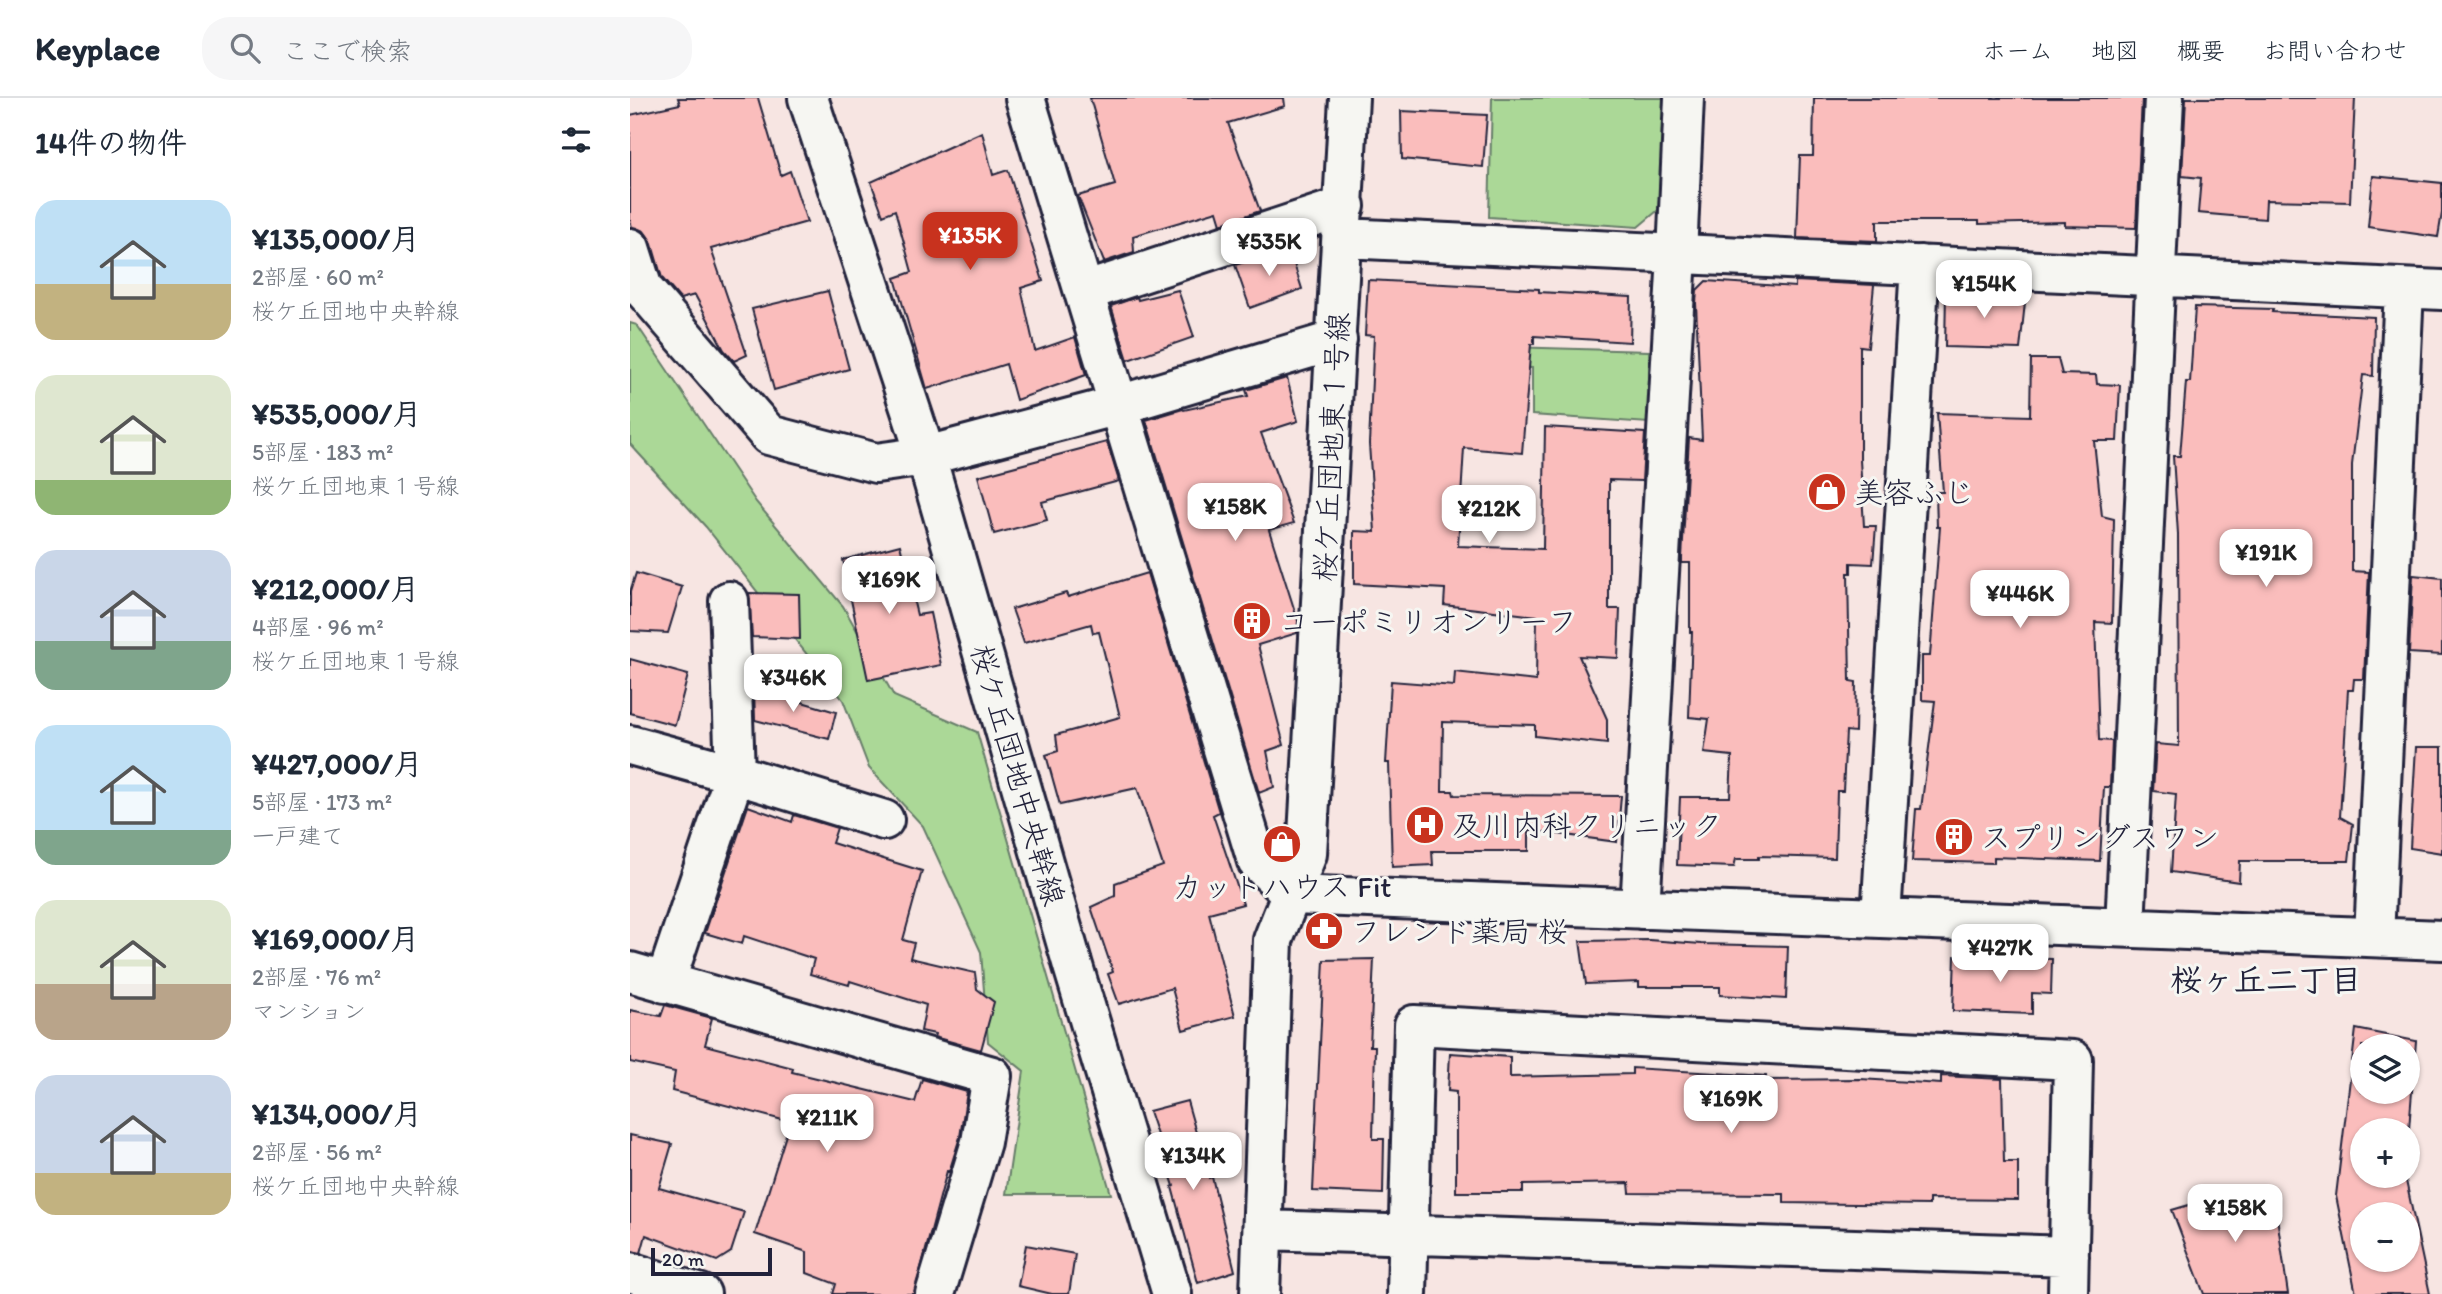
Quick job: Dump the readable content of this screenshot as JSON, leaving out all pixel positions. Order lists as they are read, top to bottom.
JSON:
{
  "streets": {
    "street": ["桜ケ丘団地東１号線", "桜ケ丘団地中央幹線"]
  },
  "districts": ["桜ヶ丘二丁目"],
  "places": {
    "shop": ["美容ふじ", "カットハウス Fit"],
    "building": ["コーポミリオンリーフ", "スプリングスワン"],
    "hospital": ["及川内科クリニック"],
    "pharmacy": ["フレンド薬局 桜"]
  },
  "scale_bar": "20 m",
  "page": {
    "header": "Keyplace",
    "search": "ここで検索",
    "nav": [
      "ホーム",
      "地図",
      "概要",
      "お問い合わせ"
    ],
    "heading": "14件の物件",
    "list": [
      {
        "name": "¥135,000/月",
        "note": "2部屋 · 60 m² · 桜ケ丘団地中央幹線"
      },
      {
        "name": "¥535,000/月",
        "note": "5部屋 · 183 m² · 桜ケ丘団地東１号線"
      },
      {
        "name": "¥212,000/月",
        "note": "4部屋 · 96 m² · 桜ケ丘団地東１号線"
      },
      {
        "name": "¥427,000/月",
        "note": "5部屋 · 173 m² · 一戸建て"
      },
      {
        "name": "¥169,000/月",
        "note": "2部屋 · 76 m² · マンション"
      },
      {
        "name": "¥134,000/月",
        "note": "2部屋 · 56 m² · 桜ケ丘団地中央幹線"
      }
    ],
    "price": [
      "¥135K",
      "¥535K",
      "¥154K",
      "¥158K",
      "¥212K",
      "¥191K",
      "¥169K",
      "¥446K",
      "¥346K",
      "¥427K",
      "¥169K",
      "¥211K",
      "¥134K",
      "¥158K"
    ],
    "map_buttons": ["+", "−"],
    "scale": "20 m"
  }
}
